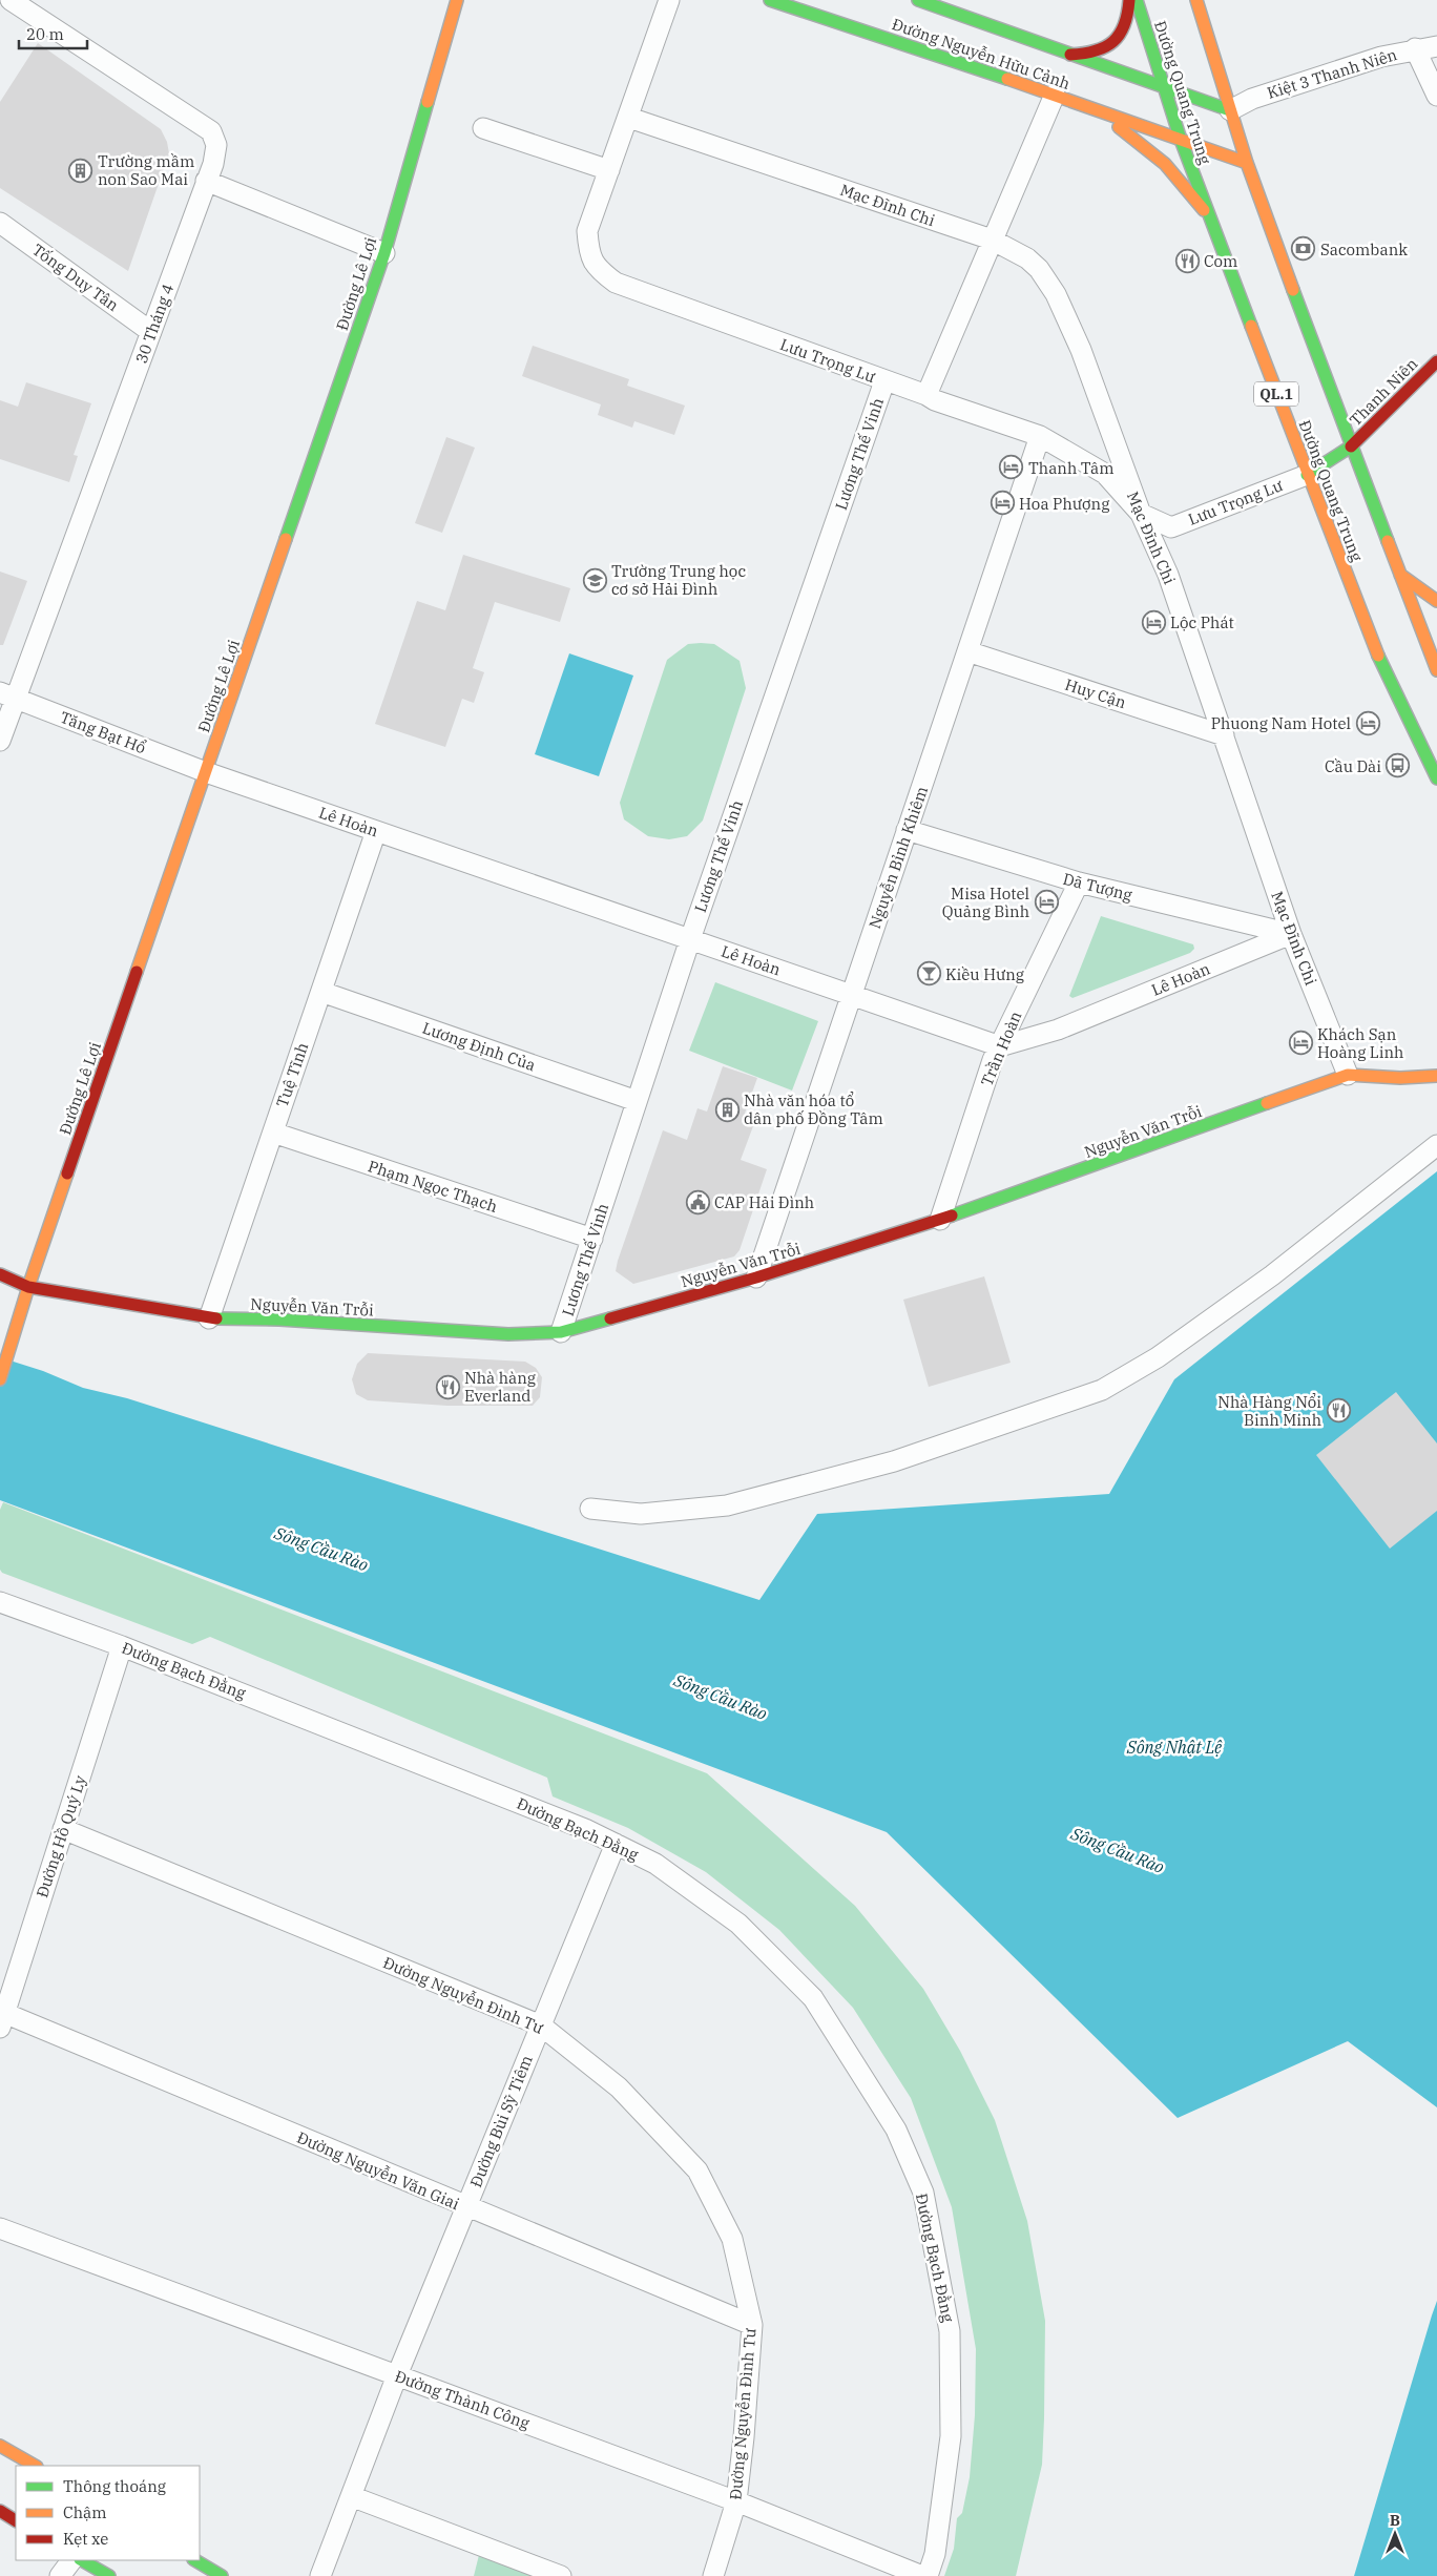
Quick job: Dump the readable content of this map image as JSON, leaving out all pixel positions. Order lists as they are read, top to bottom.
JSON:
{
  "streets": {
    "main road": [
      "Đường Nguyễn Hữu Cảnh",
      "Đường Quang Trung",
      "Đường Lê Lợi",
      "Thanh Niên",
      "QL.1",
      "Nguyễn Văn Trỗi"
    ],
    "street": [
      "Kiệt 3 Thanh Niên",
      "Mạc Đĩnh Chi",
      "Tống Duy Tân",
      "30 Tháng 4",
      "Lưu Trọng Lư",
      "Lương Thế Vinh",
      "Huy Cận",
      "Tăng Bạt Hổ",
      "Lê Hoàn",
      "Nguyễn Bỉnh Khiêm",
      "Dã Tượng",
      "Lương Định Của",
      "Trần Hoàn",
      "Tuệ Tĩnh",
      "Phạm Ngọc Thạch",
      "Đường Bạch Đằng",
      "Đường Hồ Quý Ly",
      "Đường Nguyễn Đình Tư",
      "Đường Bùi Sỹ Tiêm",
      "Đường Nguyễn Văn Giai",
      "Đường Thành Công"
    ]
  },
  "crossings": [
    ["Đường Nguyễn Hữu Cảnh", "Kiệt 3 Thanh Niên"],
    ["Đường Nguyễn Hữu Cảnh", "Đường Quang Trung"],
    ["Đường Quang Trung", "Lưu Trọng Lư"],
    ["Đường Quang Trung", "Thanh Niên"],
    ["Mạc Đĩnh Chi", "Lưu Trọng Lư"],
    ["Mạc Đĩnh Chi", "Huy Cận"],
    ["Mạc Đĩnh Chi", "Lê Hoàn"],
    ["Mạc Đĩnh Chi", "Dã Tượng"],
    ["Mạc Đĩnh Chi", "Nguyễn Văn Trỗi"],
    ["Tống Duy Tân", "30 Tháng 4"],
    ["Đường Lê Lợi", "Tăng Bạt Hổ"],
    ["Đường Lê Lợi", "Lê Hoàn"],
    ["Đường Lê Lợi", "Nguyễn Văn Trỗi"],
    ["30 Tháng 4", "Tăng Bạt Hổ"],
    ["Lưu Trọng Lư", "Thanh Niên"],
    ["Lưu Trọng Lư", "Lương Thế Vinh"],
    ["Lưu Trọng Lư", "Nguyễn Bỉnh Khiêm"],
    ["Lương Thế Vinh", "Lê Hoàn"],
    ["Lương Thế Vinh", "Lương Định Của"],
    ["Lương Thế Vinh", "Nguyễn Văn Trỗi"],
    ["Lương Thế Vinh", "Phạm Ngọc Thạch"],
    ["Huy Cận", "Nguyễn Bỉnh Khiêm"],
    ["Tăng Bạt Hổ", "Lê Hoàn"],
    ["Lê Hoàn", "Nguyễn Bỉnh Khiêm"],
    ["Lê Hoàn", "Dã Tượng"],
    ["Lê Hoàn", "Trần Hoàn"],
    ["Lê Hoàn", "Tuệ Tĩnh"],
    ["Nguyễn Bỉnh Khiêm", "Dã Tượng"],
    ["Nguyễn Bỉnh Khiêm", "Nguyễn Văn Trỗi"],
    ["Dã Tượng", "Trần Hoàn"],
    ["Lương Định Của", "Tuệ Tĩnh"],
    ["Trần Hoàn", "Nguyễn Văn Trỗi"],
    ["Tuệ Tĩnh", "Nguyễn Văn Trỗi"],
    ["Tuệ Tĩnh", "Phạm Ngọc Thạch"],
    ["Đường Bạch Đằng", "Đường Hồ Quý Ly"],
    ["Đường Bạch Đằng", "Đường Bùi Sỹ Tiêm"],
    ["Đường Hồ Quý Ly", "Đường Nguyễn Đình Tư"],
    ["Đường Hồ Quý Ly", "Đường Nguyễn Văn Giai"],
    ["Đường Nguyễn Đình Tư", "Đường Bùi Sỹ Tiêm"],
    ["Đường Nguyễn Đình Tư", "Đường Nguyễn Văn Giai"],
    ["Đường Nguyễn Đình Tư", "Đường Thành Công"],
    ["Đường Bùi Sỹ Tiêm", "Đường Nguyễn Văn Giai"],
    ["Đường Bùi Sỹ Tiêm", "Đường Thành Công"]
  ],
  "water": ["Sông Cầu Rào", "Sông Nhật Lệ"],
  "places": {
    "building": ["Trường mầm non Sao Mai", "Nhà văn hóa tổ dân phố Đồng Tâm"],
    "bank": ["Sacombank"],
    "restaurant": ["Com", "Nhà hàng Everland", "Nhà Hàng Nổi Binh Minh"],
    "hotel": [
      "Thanh Tâm",
      "Hoa Phượng",
      "Lộc Phát",
      "Phuong Nam Hotel",
      "Misa Hotel Quảng Bình",
      "Khách Sạn Hoàng Linh"
    ],
    "school or university": ["Trường Trung học cơ sở Hải Đình"],
    "bus stop": ["Cầu Dài"],
    "bar": ["Kiều Hưng"],
    "public building": ["CAP Hải Đình"]
  },
  "legend": ["Thông thoáng", "Chậm", "Kẹt xe"],
  "scale_bar": "20 m",
  "north": "top"
}
